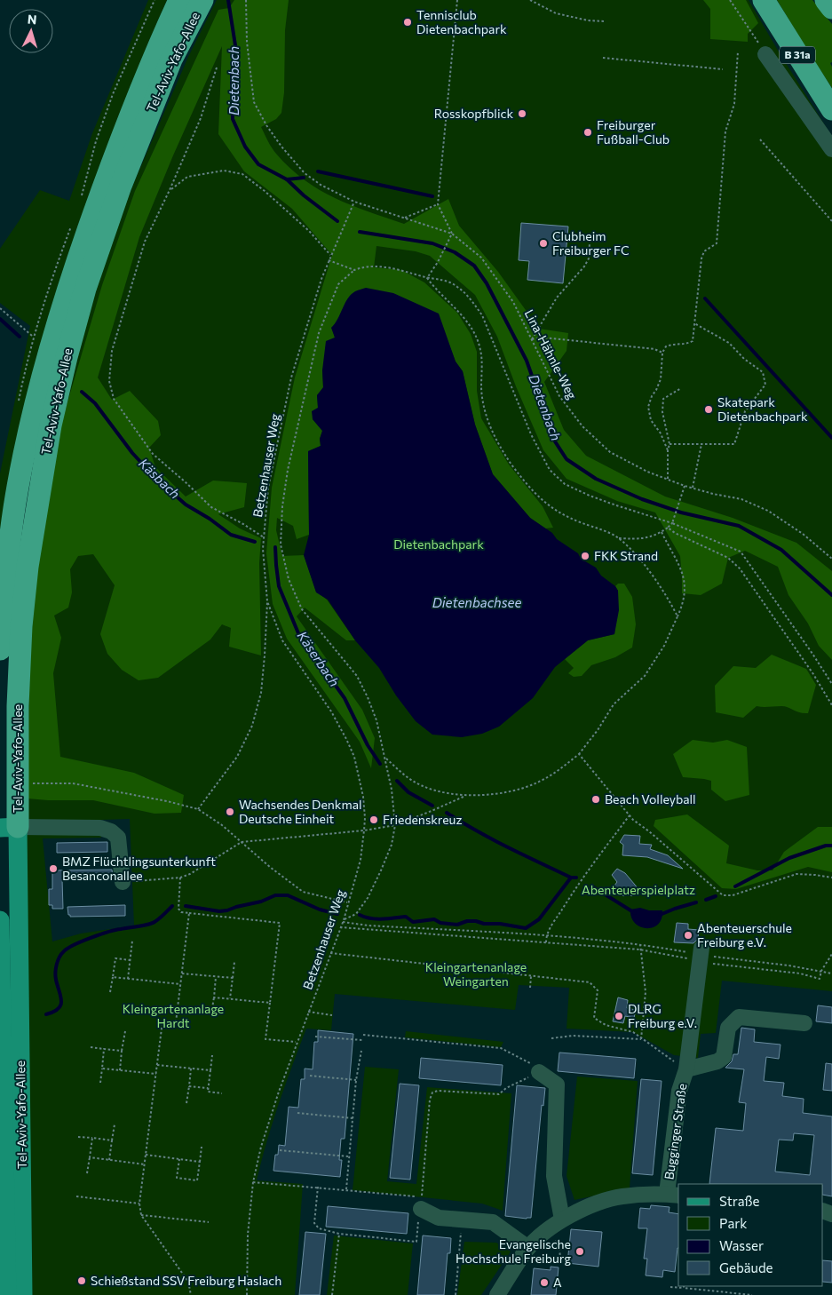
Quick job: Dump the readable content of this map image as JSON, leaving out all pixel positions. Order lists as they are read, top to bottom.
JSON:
{
  "streets": {
    "highway": ["B 31a", "Tel-Aviv-Yafo-Allee"],
    "street": ["Bugginger Straße"],
    "path": ["Lina-Hähnle-Weg", "Betzenhauser Weg"]
  },
  "crossings": [
    ["Lina-Hähnle-Weg", "Betzenhauser Weg"]
  ],
  "water": [
    "Dietenbach",
    "Käsbach",
    "Dietenbachsee",
    "Käserbach"
  ],
  "parks": [
    "Dietenbachpark",
    "Abenteuerspielplatz",
    "Kleingartenanlage Weingarten",
    "Kleingartenanlage Hardt"
  ],
  "places": [
    "Tennisclub Dietenbachpark",
    "Rosskopfblick",
    "Freiburger Fußball-Club",
    "Clubheim Freiburger FC",
    "Skatepark Dietenbachpark",
    "FKK Strand",
    "Beach Volleyball",
    "Wachsendes Denkmal Deutsche Einheit",
    "Friedenskreuz",
    "BMZ Flüchtlingsunterkunft Besanconallee",
    "Abenteuerschule Freiburg e.V.",
    "DLRG Freiburg e.V.",
    "Evangelische Hochschule Freiburg",
    "Schießstand SSV Freiburg Haslach",
    "A"
  ],
  "legend": [
    "Straße",
    "Park",
    "Wasser",
    "Gebäude"
  ],
  "north": "top"
}
